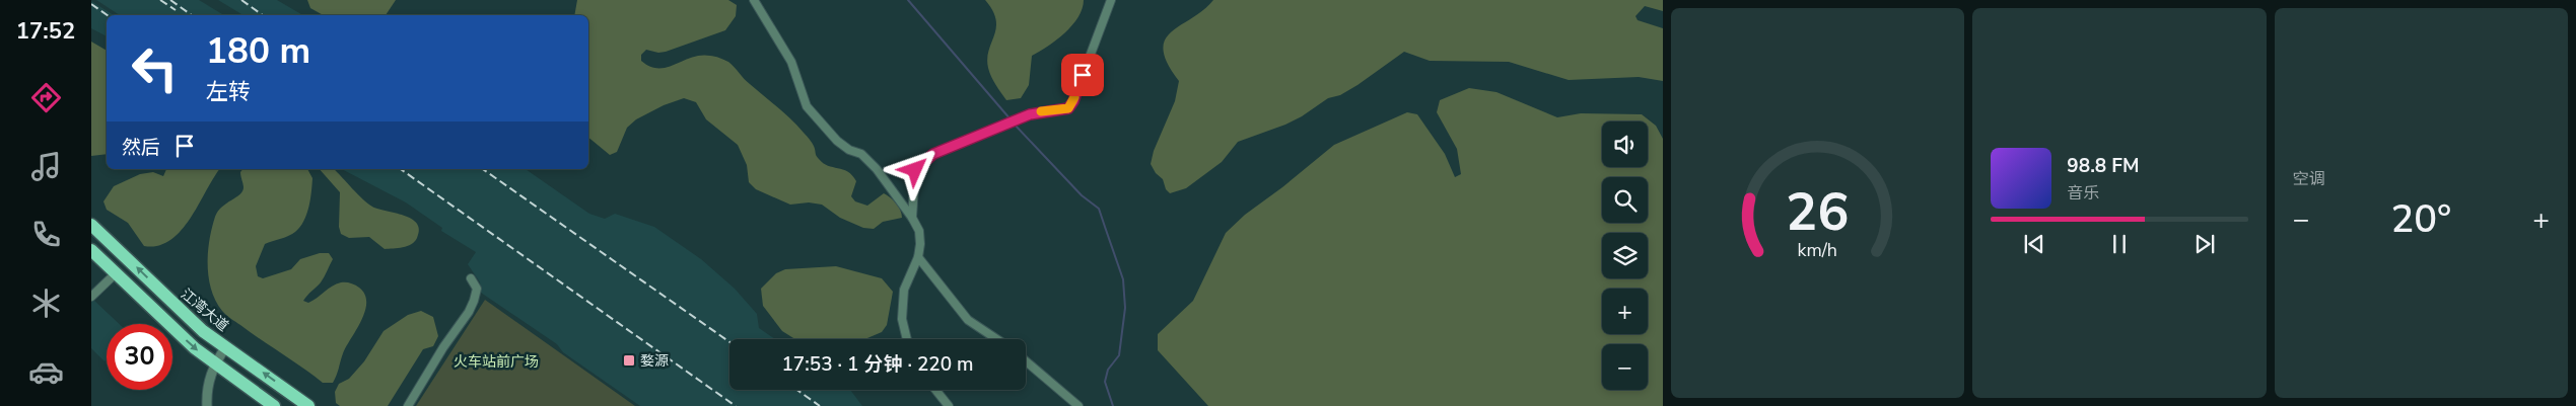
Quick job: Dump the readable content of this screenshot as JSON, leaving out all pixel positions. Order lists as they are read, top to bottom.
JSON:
{
  "streets": {
    "highway": ["江湾大道"]
  },
  "parks": ["火车站前广场"],
  "places": {
    "transit": ["婺源"]
  },
  "page": {
    "tabs": "17:52",
    "tile": "空调",
    "turn": ["180 m", "左转"],
    "map_buttons": ["+", "−"],
    "then": "然后",
    "song": ["98.8 FM", "音乐"],
    "heat": ["−", "20°", "+"],
    "limit": "30",
    "trip": "17:53 · 1 分钟 · 220 m",
    "gauge": ["26", "km/h"]
  }
}
